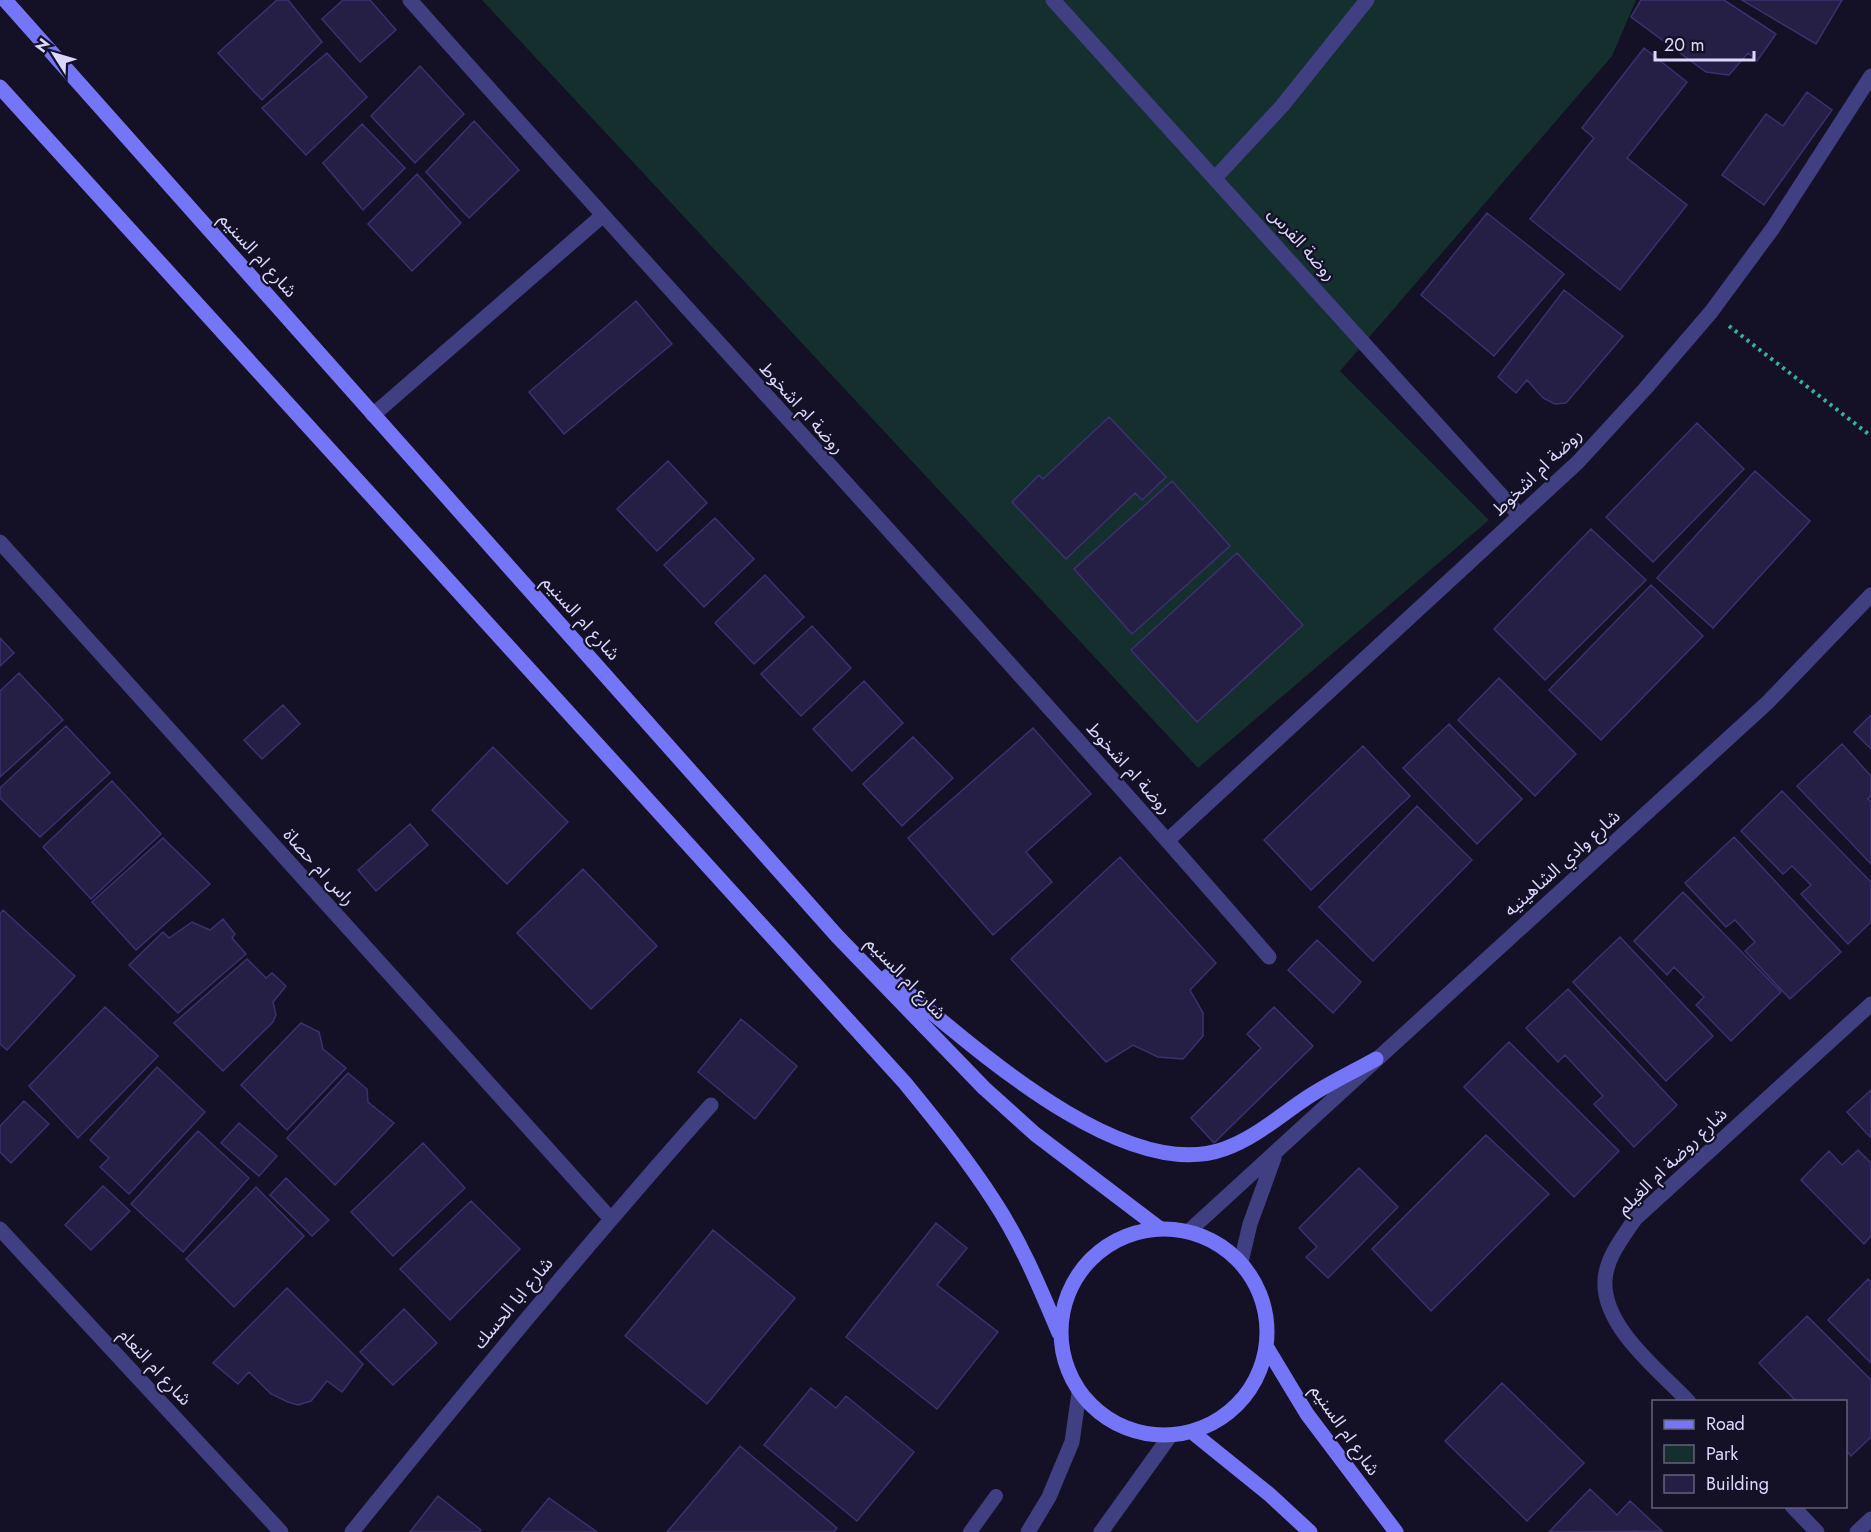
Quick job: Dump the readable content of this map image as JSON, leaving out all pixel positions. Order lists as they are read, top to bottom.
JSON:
{
  "streets": {
    "main road": ["شارع ام السنيم"],
    "street": [
      "روضة الفرس",
      "روضة ام اشخوط",
      "شارع وادي الشاهينيه",
      "راس ام حصاة",
      "شارع روضة ام الغيلم",
      "شارع ابا الحسك",
      "شارع ام النعام"
    ]
  },
  "crossings": [
    ["روضة الفرس", "روضة ام اشخوط"],
    ["شارع ام السنيم", "شارع وادي الشاهينيه"],
    ["راس ام حصاة", "شارع ابا الحسك"]
  ],
  "legend": ["Road", "Park", "Building"],
  "scale_bar": "20 m",
  "north": "top left"
}
